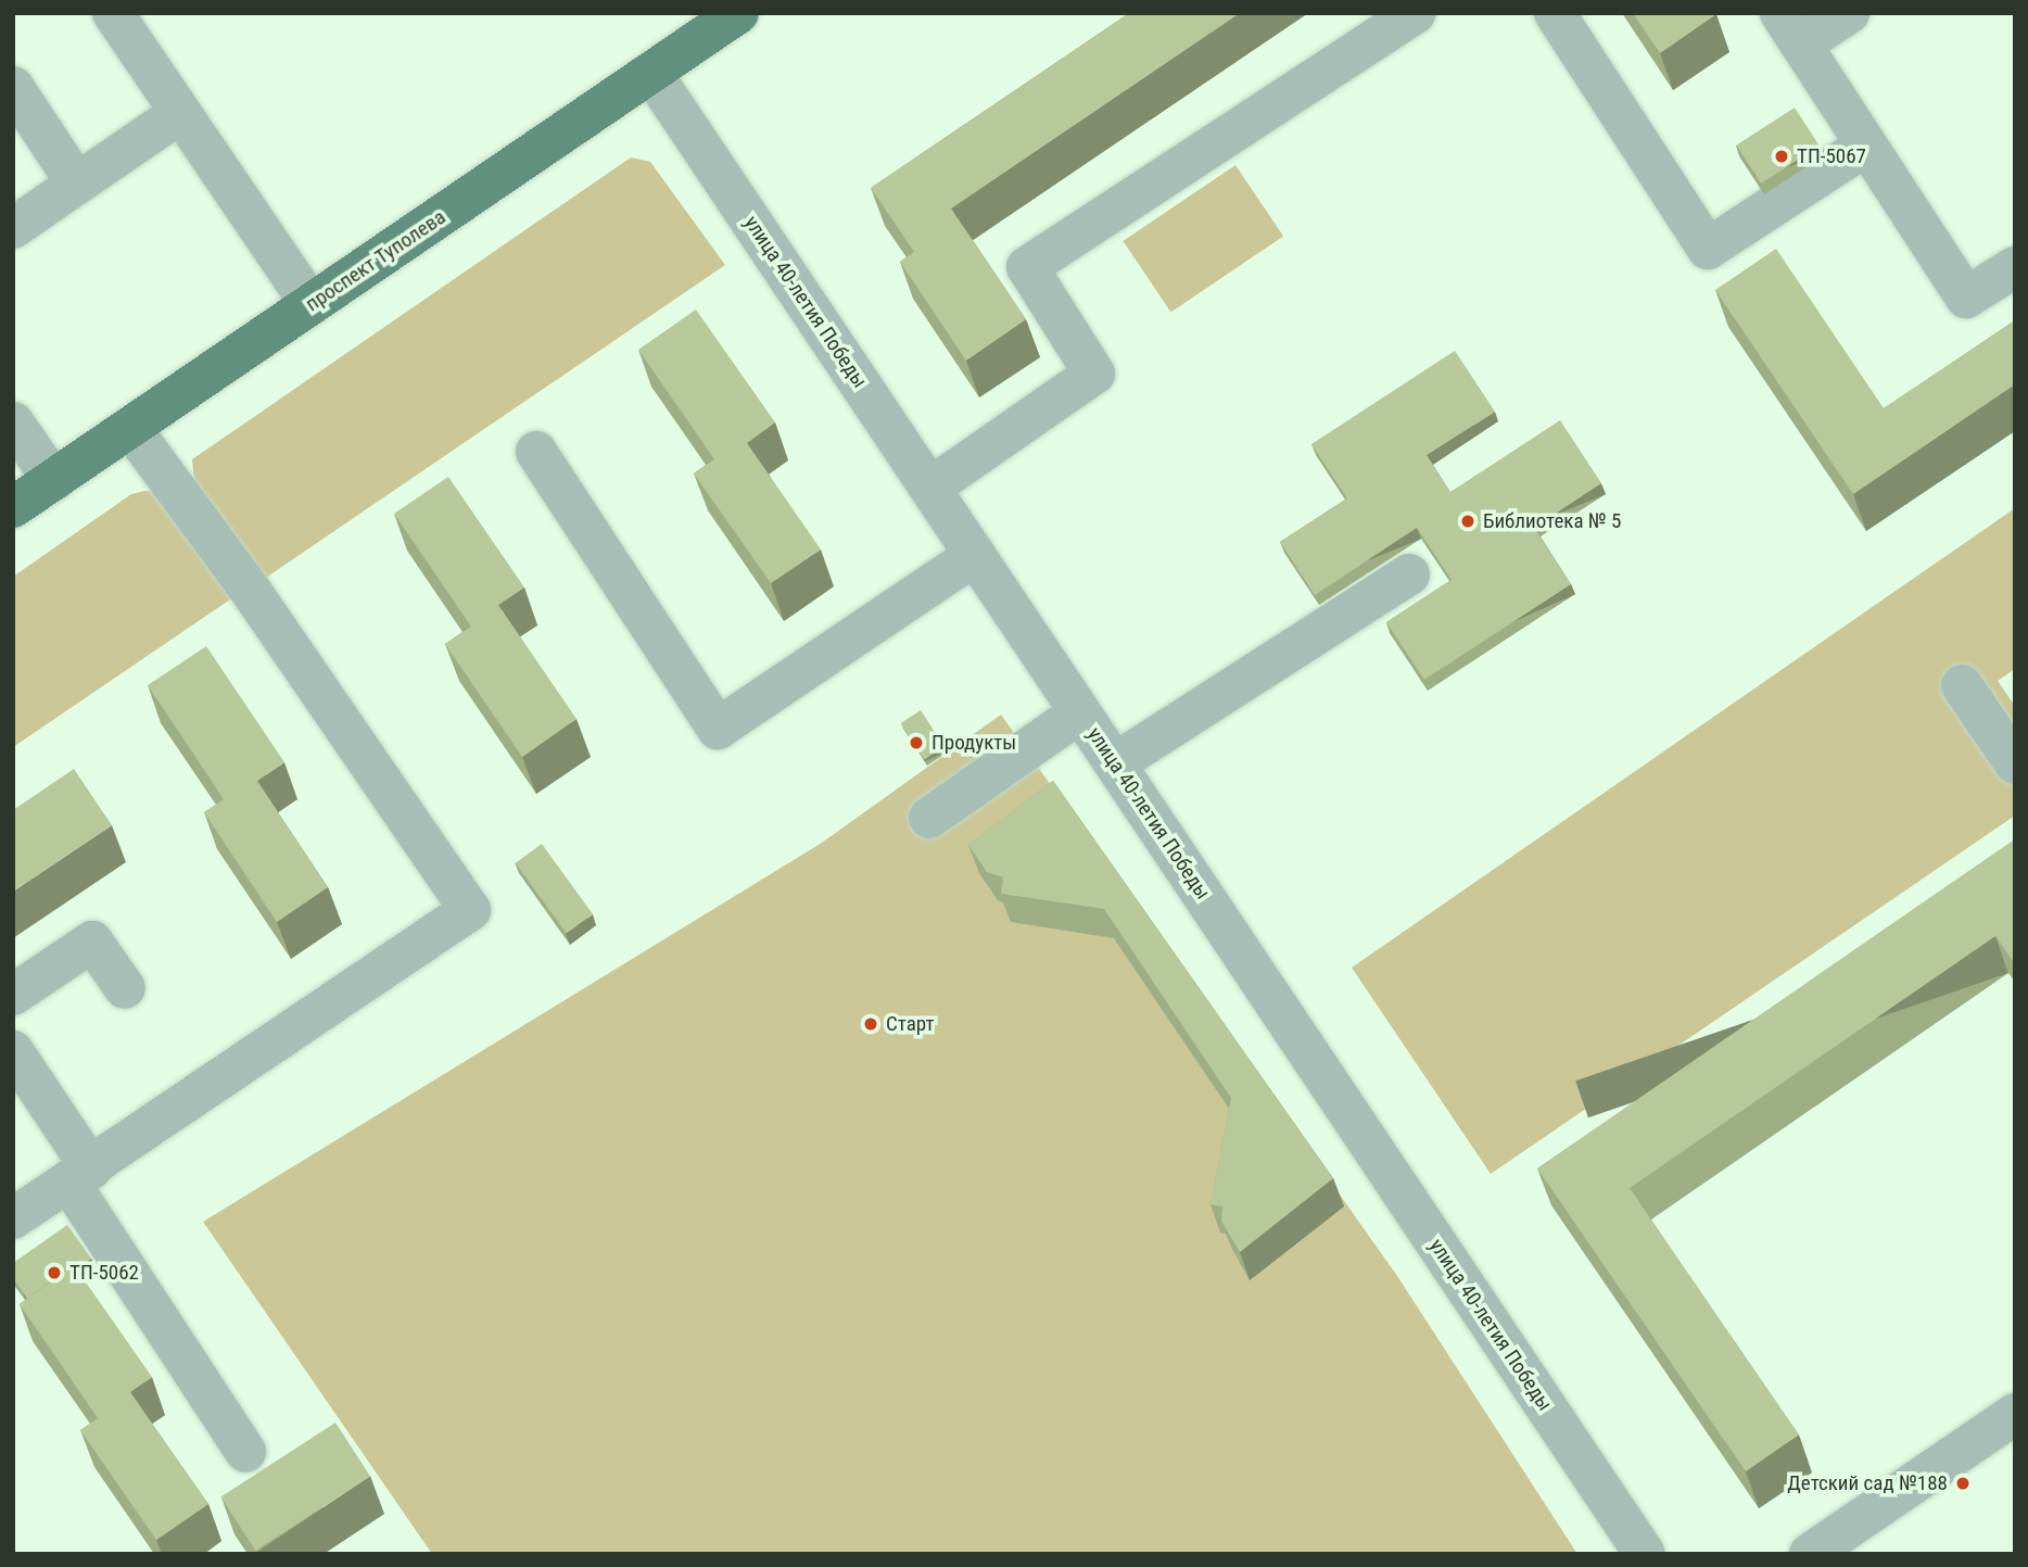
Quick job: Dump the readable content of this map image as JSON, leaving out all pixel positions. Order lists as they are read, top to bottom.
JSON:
{
  "streets": {
    "main road": ["проспект Туполева"],
    "street": ["улица 40-летия Победы"]
  },
  "crossings": [
    ["проспект Туполева", "улица 40-летия Победы"]
  ],
  "places": [
    "ТП-5067",
    "Библиотека № 5",
    "Продукты",
    "Старт",
    "ТП-5062",
    "Детский сад №188"
  ]
}
